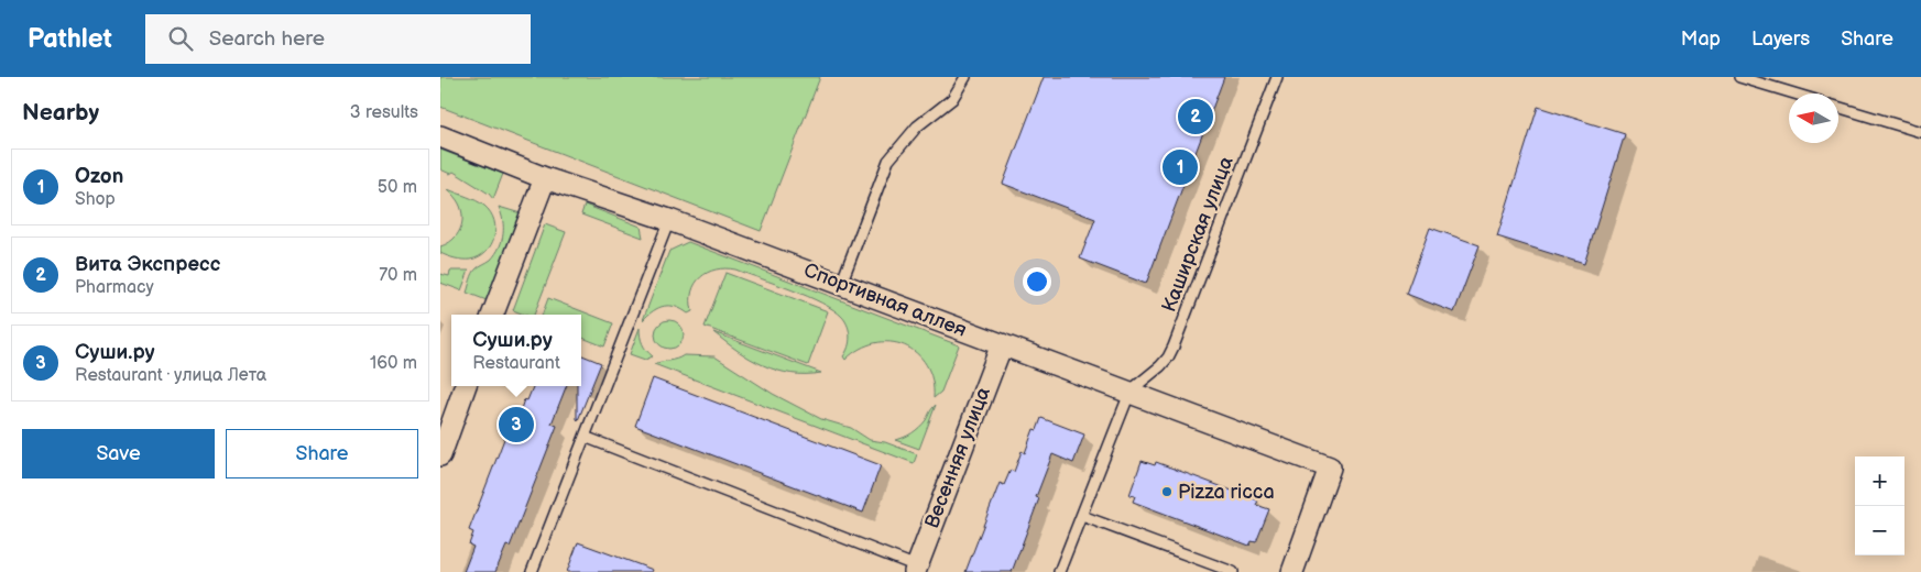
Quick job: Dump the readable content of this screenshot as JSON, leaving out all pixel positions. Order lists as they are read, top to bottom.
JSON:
{
  "streets": {
    "street": ["Спортивная аллея", "Весенняя улица"],
    "lane": ["Каширская улица"]
  },
  "crossings": [
    ["Каширская улица", "Спортивная аллея"],
    ["Спортивная аллея", "Весенняя улица"]
  ],
  "places": ["Pizza ricca"],
  "north": "left",
  "page": {
    "header": "Pathlet",
    "search": "Search here",
    "nav": ["Map", "Layers", "Share"],
    "heading": ["Nearby", "3 results"],
    "pins": ["2", "1", "3"],
    "list": [
      {
        "mark": "1",
        "name": "Ozon",
        "note": "Shop",
        "value": "50 m"
      },
      {
        "mark": "2",
        "name": "Вита Экспресс",
        "note": "Pharmacy",
        "value": "70 m"
      },
      {
        "mark": "3",
        "name": "Суши.ру",
        "note": "Restaurant · улица Лета",
        "value": "160 m"
      }
    ],
    "popup": ["Суши.ру", "Restaurant"],
    "buttons": ["Save", "Share"],
    "map_buttons": ["+", "−"]
  }
}
